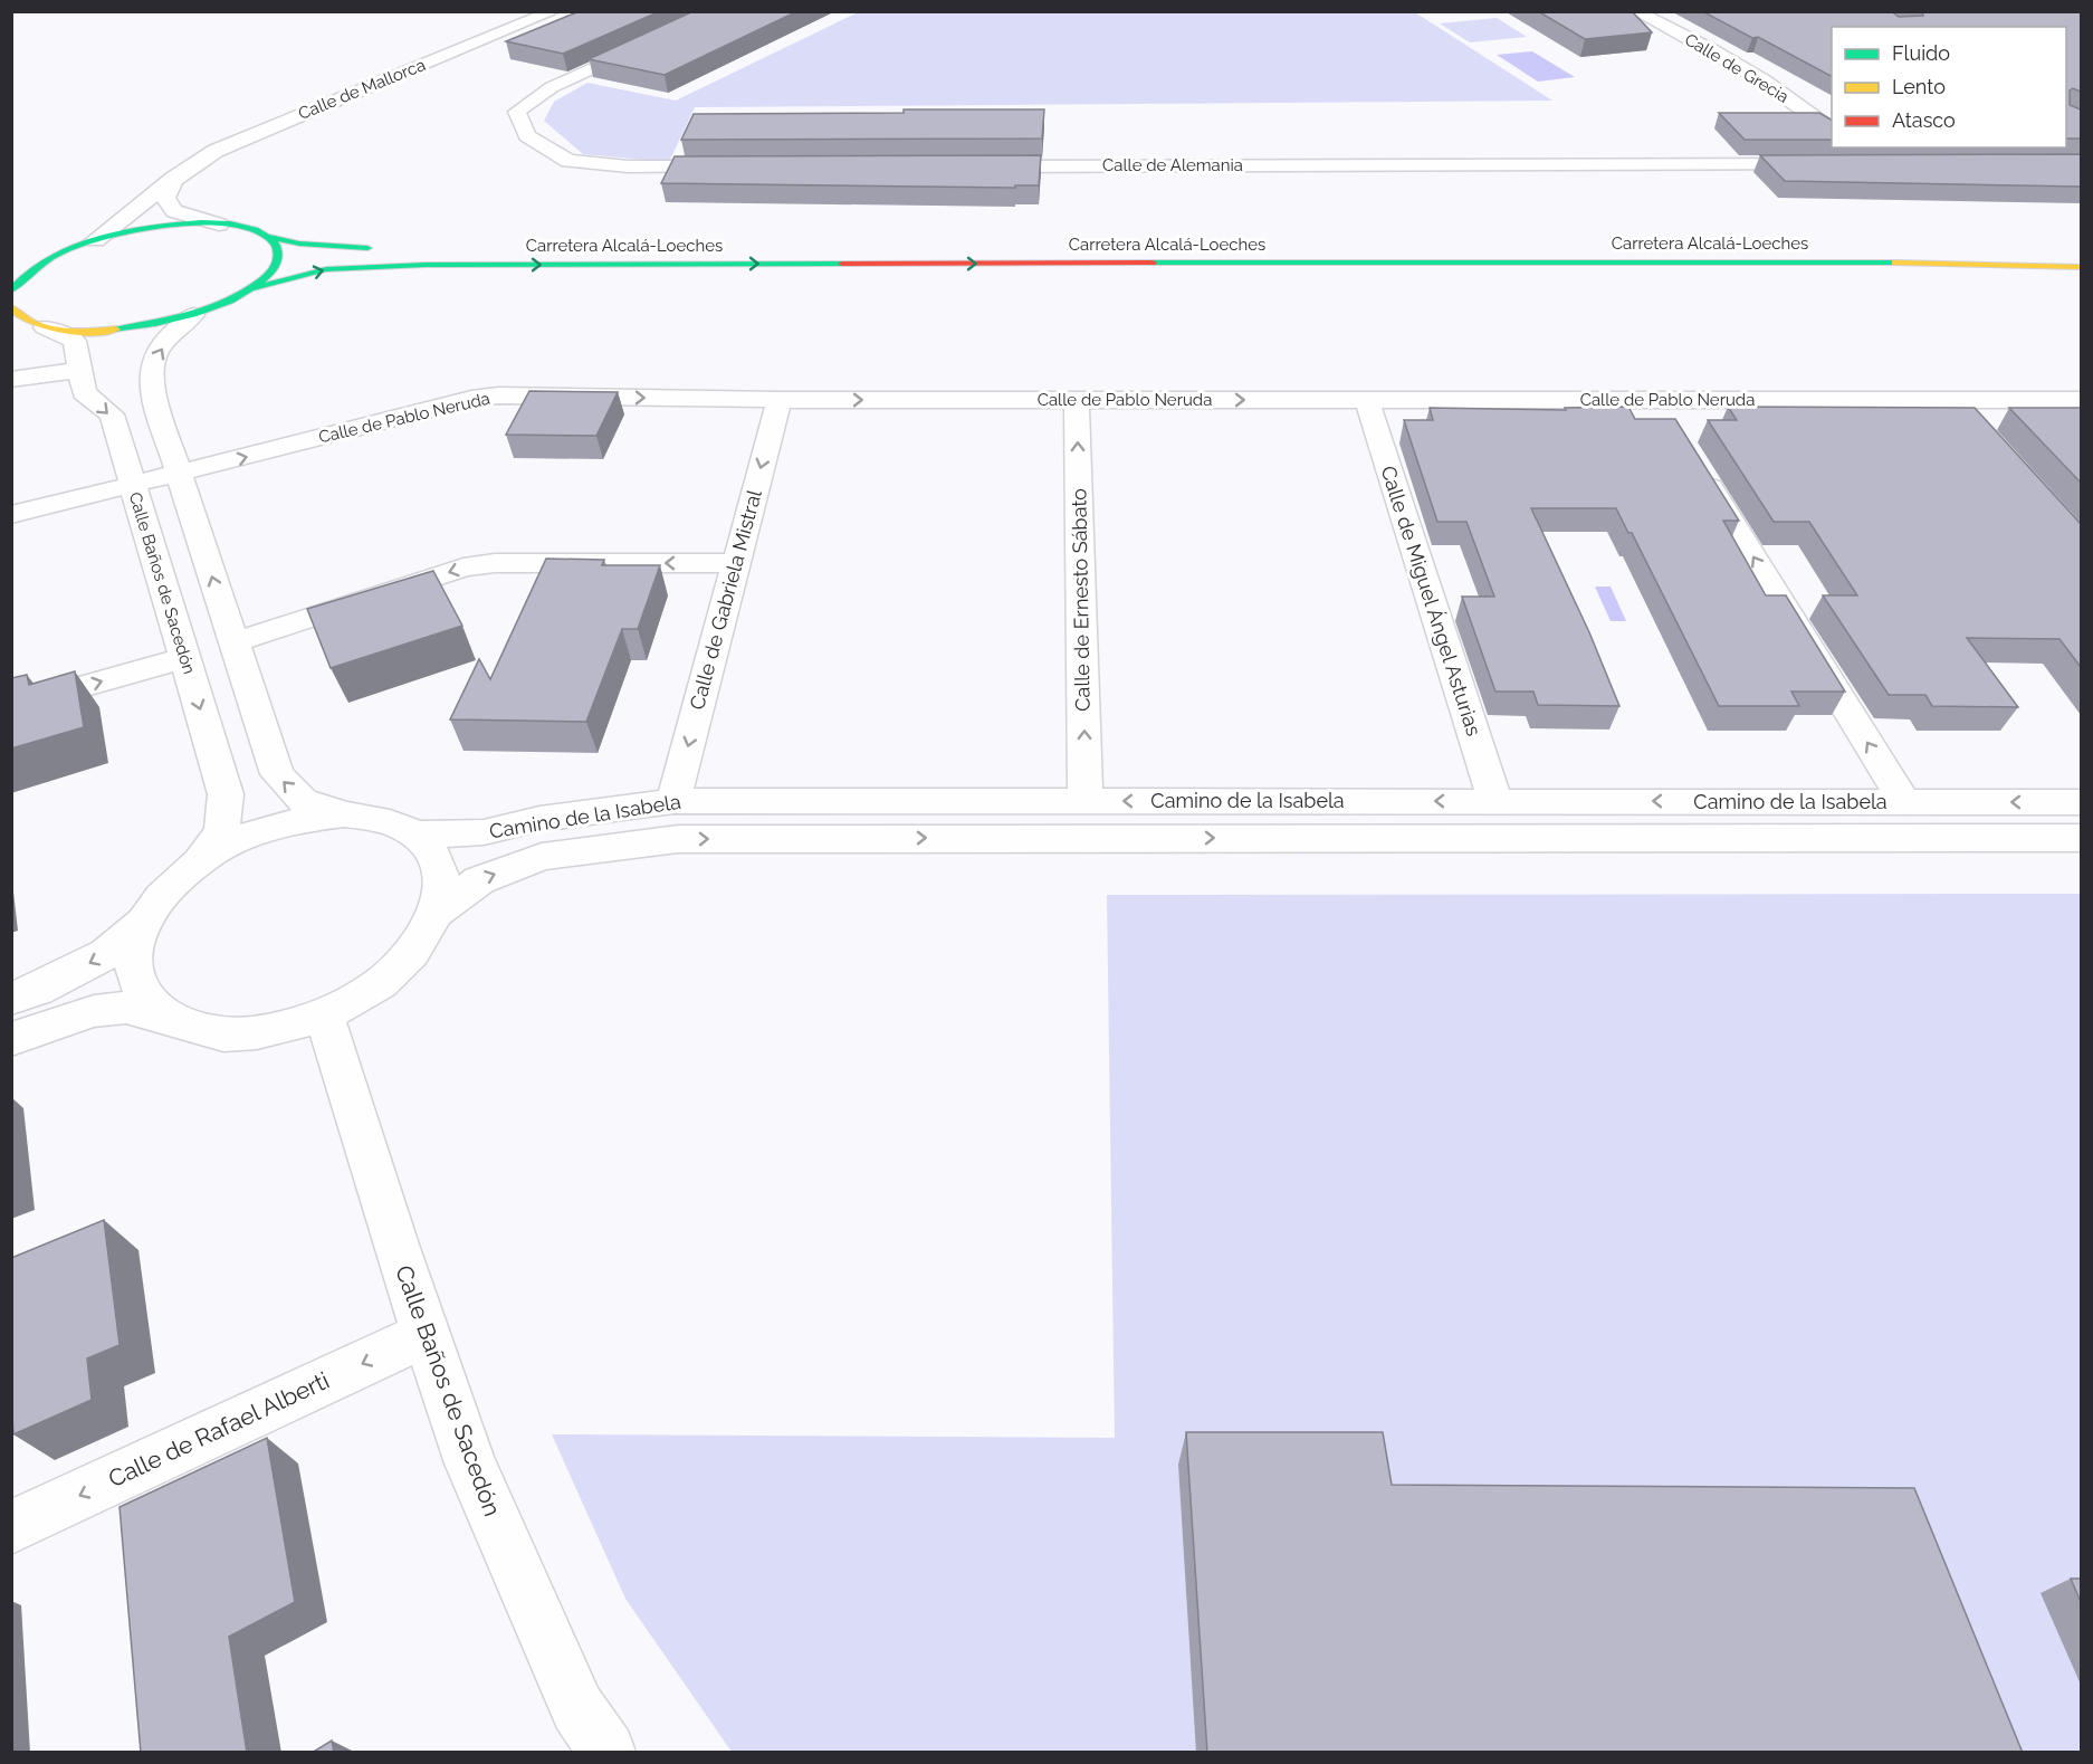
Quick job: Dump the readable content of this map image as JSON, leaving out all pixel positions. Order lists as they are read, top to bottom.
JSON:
{
  "streets": {
    "main road": ["Carretera Alcalá-Loeches"],
    "street": [
      "Calle de Grecia",
      "Calle de Mallorca",
      "Calle de Alemania",
      "Calle de Pablo Neruda",
      "Calle Baños de Sacedón",
      "Calle de Gabriela Mistral",
      "Calle de Ernesto Sábato",
      "Calle de Miguel Ángel Asturias",
      "Camino de la Isabela",
      "Calle de Rafael Alberti"
    ]
  },
  "crossings": [
    ["Calle de Pablo Neruda", "Calle Baños de Sacedón"],
    ["Calle de Pablo Neruda", "Calle de Gabriela Mistral"],
    ["Calle de Pablo Neruda", "Calle de Ernesto Sábato"],
    ["Calle de Pablo Neruda", "Calle de Miguel Ángel Asturias"],
    ["Calle Baños de Sacedón", "Calle de Rafael Alberti"],
    ["Calle de Gabriela Mistral", "Camino de la Isabela"],
    ["Calle de Ernesto Sábato", "Camino de la Isabela"],
    ["Calle de Miguel Ángel Asturias", "Camino de la Isabela"]
  ],
  "one_way": [
    "Carretera Alcalá-Loeches",
    "Calle de Gabriela Mistral",
    "Calle de Ernesto Sábato",
    "Calle de Rafael Alberti"
  ],
  "legend": ["Fluido", "Lento", "Atasco"]
}
